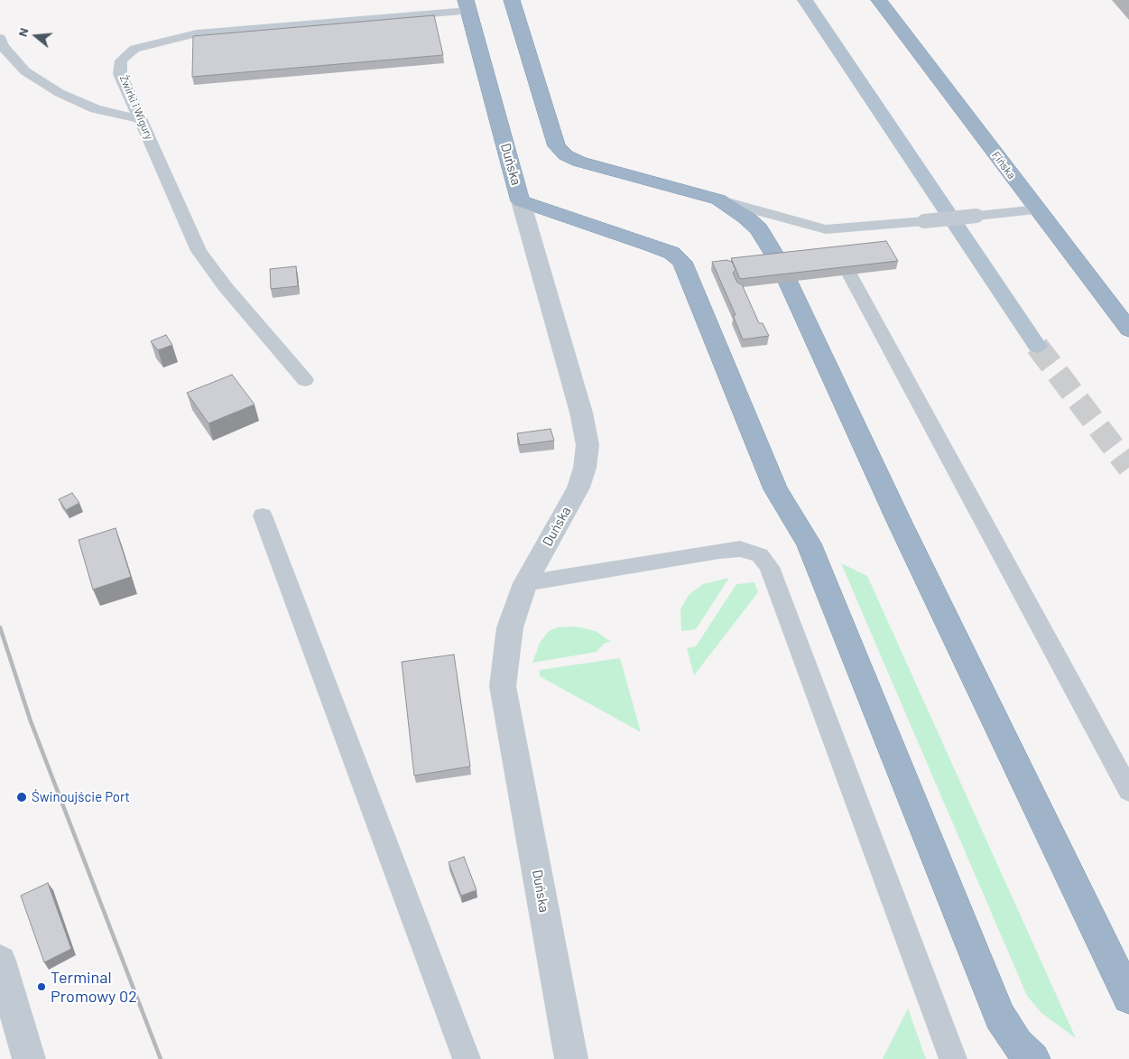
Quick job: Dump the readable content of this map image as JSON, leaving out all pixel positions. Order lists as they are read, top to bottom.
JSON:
{
  "streets": {
    "highway": ["Duńska", "Fińska"],
    "lane": ["Żwirki i Wigury"]
  },
  "crossings": [
    ["Żwirki i Wigury", "Duńska"]
  ],
  "places": ["Świnoujście Port", "Terminal Promowy 02"],
  "north": "left"
}
